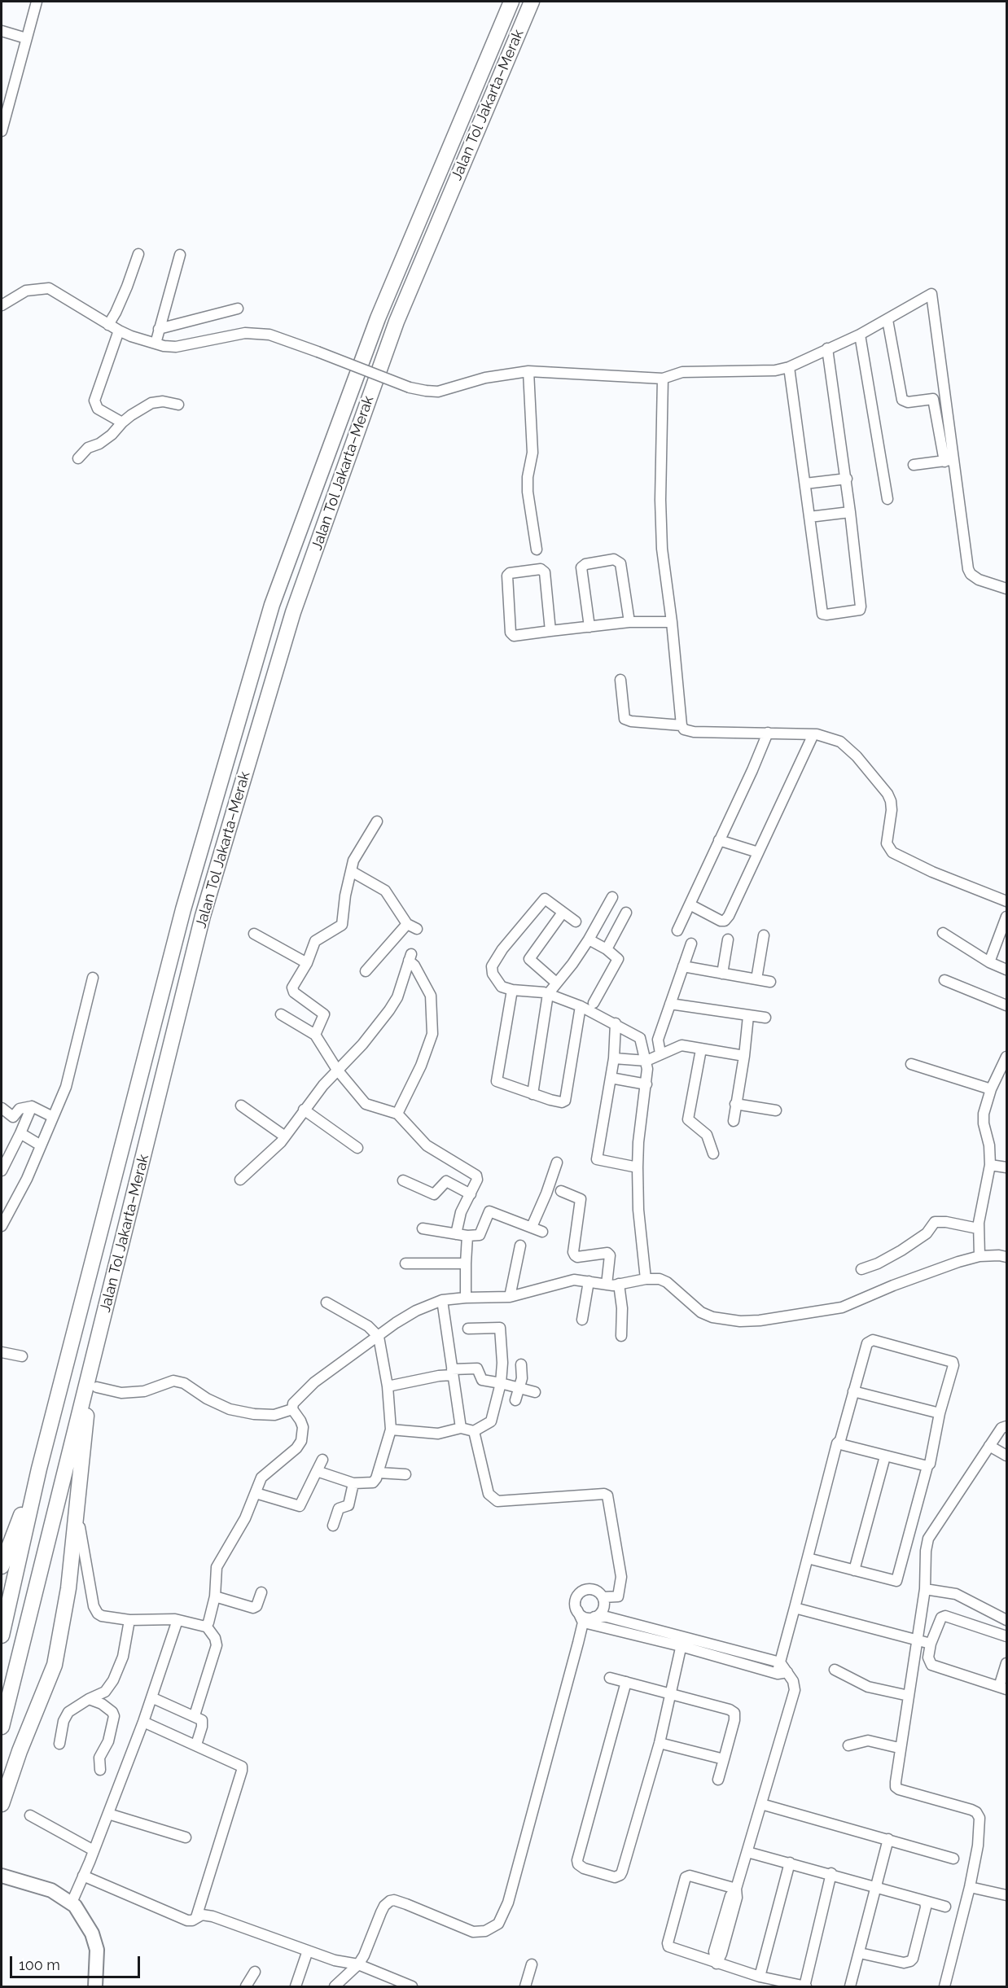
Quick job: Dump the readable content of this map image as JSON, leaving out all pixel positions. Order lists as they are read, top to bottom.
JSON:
{
  "streets": {
    "highway": ["Jalan Tol Jakarta–Merak"]
  },
  "scale_bar": "100 m"
}
